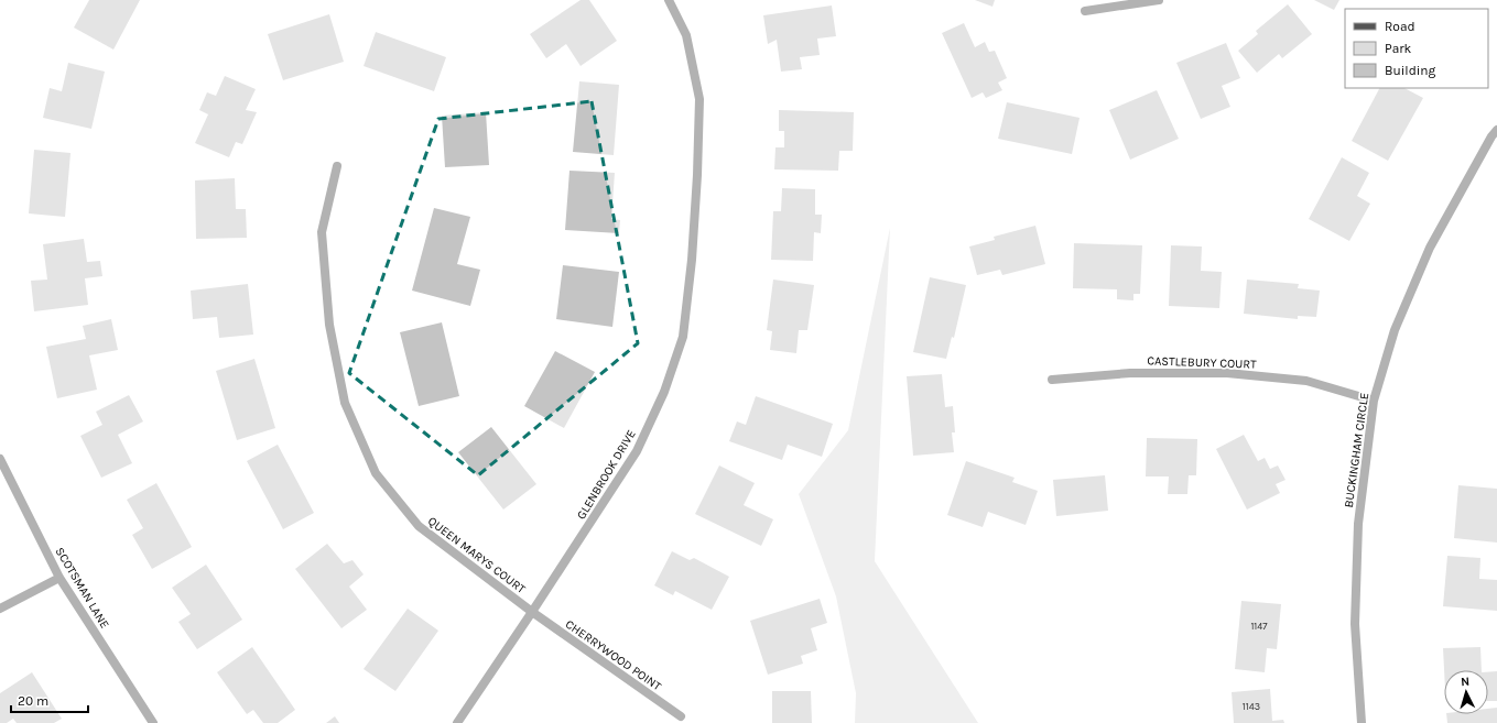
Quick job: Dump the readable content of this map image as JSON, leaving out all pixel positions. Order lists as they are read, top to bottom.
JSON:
{
  "streets": {
    "street": [
      "CASTLEBURY COURT",
      "BUCKINGHAM CIRCLE",
      "GLENBROOK DRIVE",
      "QUEEN MARYS COURT",
      "SCOTSMAN LANE",
      "CHERRYWOOD POINT"
    ]
  },
  "crossings": [
    ["CASTLEBURY COURT", "BUCKINGHAM CIRCLE"],
    ["GLENBROOK DRIVE", "QUEEN MARYS COURT"],
    ["GLENBROOK DRIVE", "CHERRYWOOD POINT"],
    ["QUEEN MARYS COURT", "CHERRYWOOD POINT"]
  ],
  "house_numbers": ["1147", "1143"],
  "legend": ["Road", "Park", "Building"],
  "scale_bar": "20 m",
  "north": "top"
}
